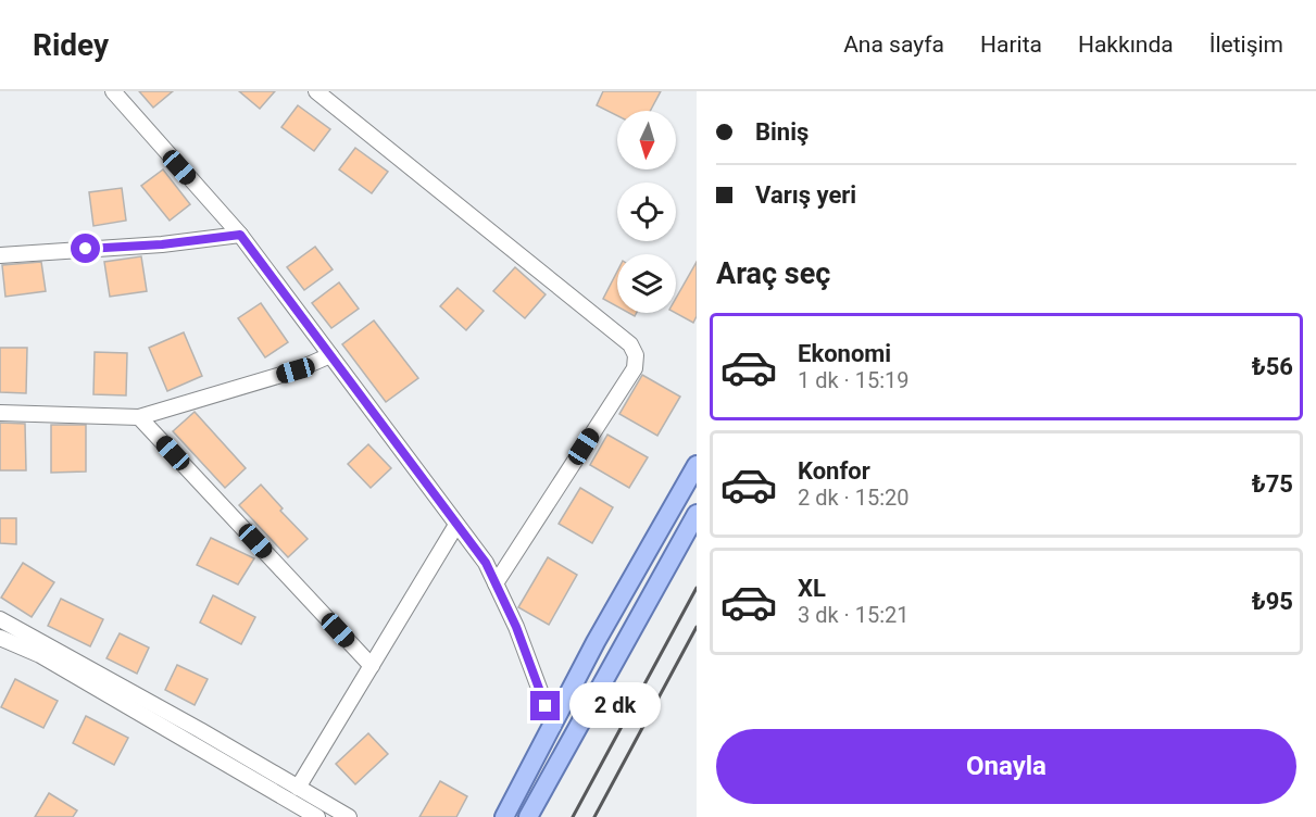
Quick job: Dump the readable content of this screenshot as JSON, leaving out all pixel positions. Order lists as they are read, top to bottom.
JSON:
{
  "north": "bottom",
  "page": {
    "header": "Ridey",
    "nav": [
      "Ana sayfa",
      "Harita",
      "Hakkında",
      "İletişim"
    ],
    "banner": ["Biniş", "Varış yeri"],
    "heading": "Araç seç",
    "list": [
      {
        "name": "Ekonomi",
        "note": "1 dk · 15:19",
        "value": "₺56"
      },
      {
        "name": "Konfor",
        "note": "2 dk · 15:20",
        "value": "₺75"
      },
      {
        "name": "XL",
        "note": "3 dk · 15:21",
        "value": "₺95"
      }
    ],
    "bubble": "2 dk",
    "buttons": "Onayla"
  }
}
